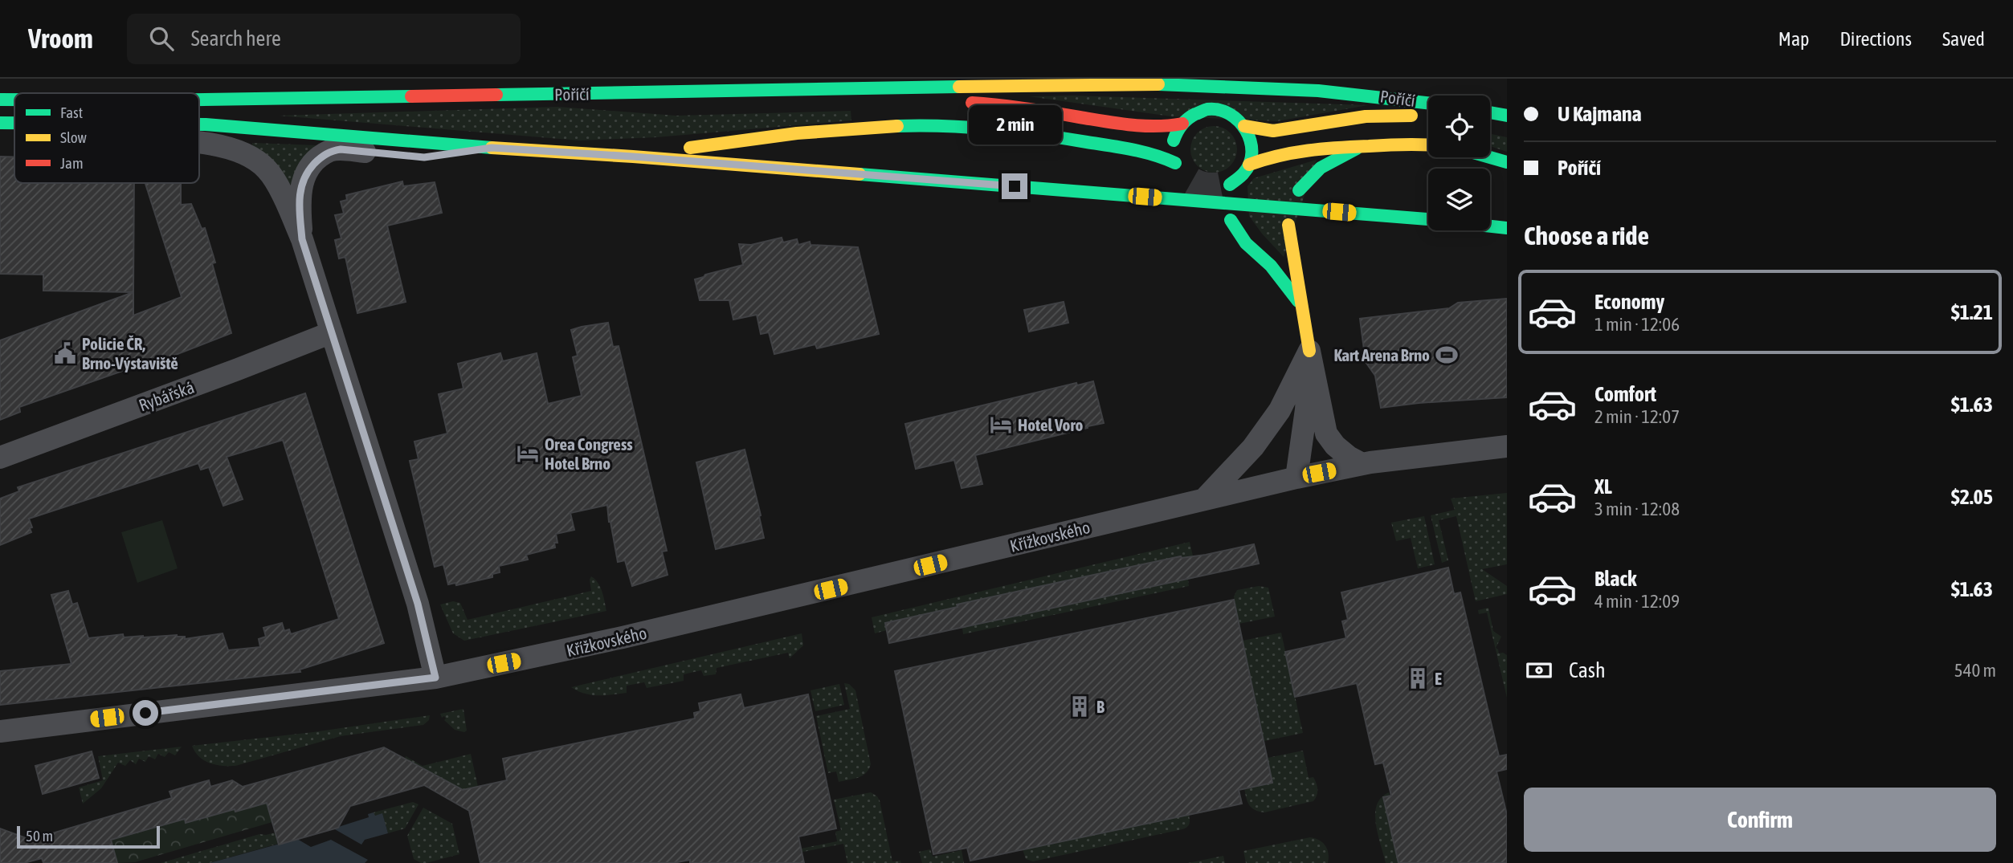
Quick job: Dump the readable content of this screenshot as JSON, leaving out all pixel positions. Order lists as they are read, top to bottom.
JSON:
{
  "streets": {
    "main road": ["Poříčí"],
    "street": ["Rybářská", "Křížkovského"]
  },
  "places": {
    "public building": ["Policie ČR, Brno-Výstaviště"],
    "sports": ["Kart Arena Brno"],
    "hotel": ["Hotel Voro", "Orea Congress Hotel Brno"],
    "building": ["E", "B"]
  },
  "legend": ["Fast", "Slow", "Jam"],
  "scale_bar": "50 m",
  "page": {
    "header": "Vroom",
    "search": "Search here",
    "nav": ["Map", "Directions", "Saved"],
    "banner": ["U Kajmana", "Poříčí"],
    "bubble": "2 min",
    "heading": "Choose a ride",
    "list": [
      {
        "name": "Economy",
        "note": "1 min · 12:06",
        "value": "$1.21"
      },
      {
        "name": "Comfort",
        "note": "2 min · 12:07",
        "value": "$1.63"
      },
      {
        "name": "XL",
        "note": "3 min · 12:08",
        "value": "$2.05"
      },
      {
        "name": "Black",
        "note": "4 min · 12:09",
        "value": "$1.63"
      }
    ],
    "pay": ["Cash", "540 m"],
    "buttons": "Confirm",
    "scale": "50 m"
  }
}
